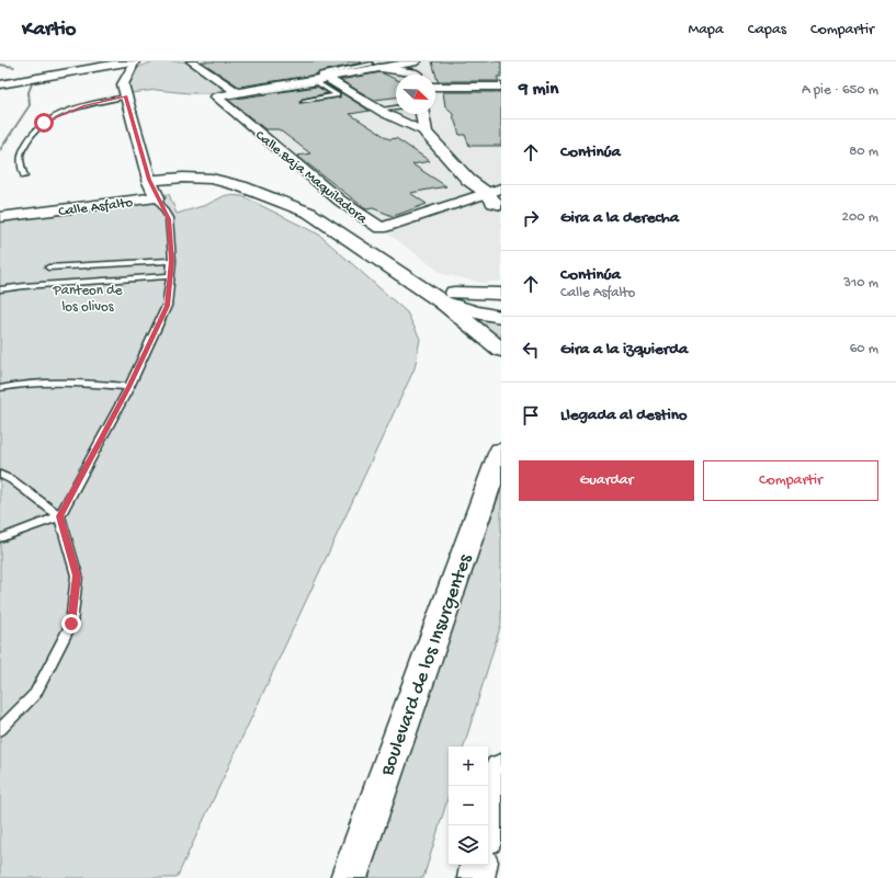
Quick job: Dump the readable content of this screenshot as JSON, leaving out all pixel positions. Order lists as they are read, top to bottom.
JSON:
{
  "streets": {
    "main road": ["Calle Asfalto", "Boulevard de los Insurgentes"],
    "street": ["Calle Baja Maquiladora"]
  },
  "parks": ["Panteon de los olivos"],
  "north": "bottom right",
  "page": {
    "header": "Kartio",
    "nav": ["Mapa", "Capas", "Compartir"],
    "heading": ["9 min", "A pie · 650 m"],
    "list": [
      ["Continúa", "80 m"],
      ["Gira a la derecha", "200 m"],
      ["Continúa", "Calle Asfalto", "310 m"],
      ["Gira a la izquierda", "60 m"],
      "Llegada al destino"
    ],
    "buttons": ["Guardar", "Compartir"],
    "map_buttons": ["+", "−"]
  }
}
